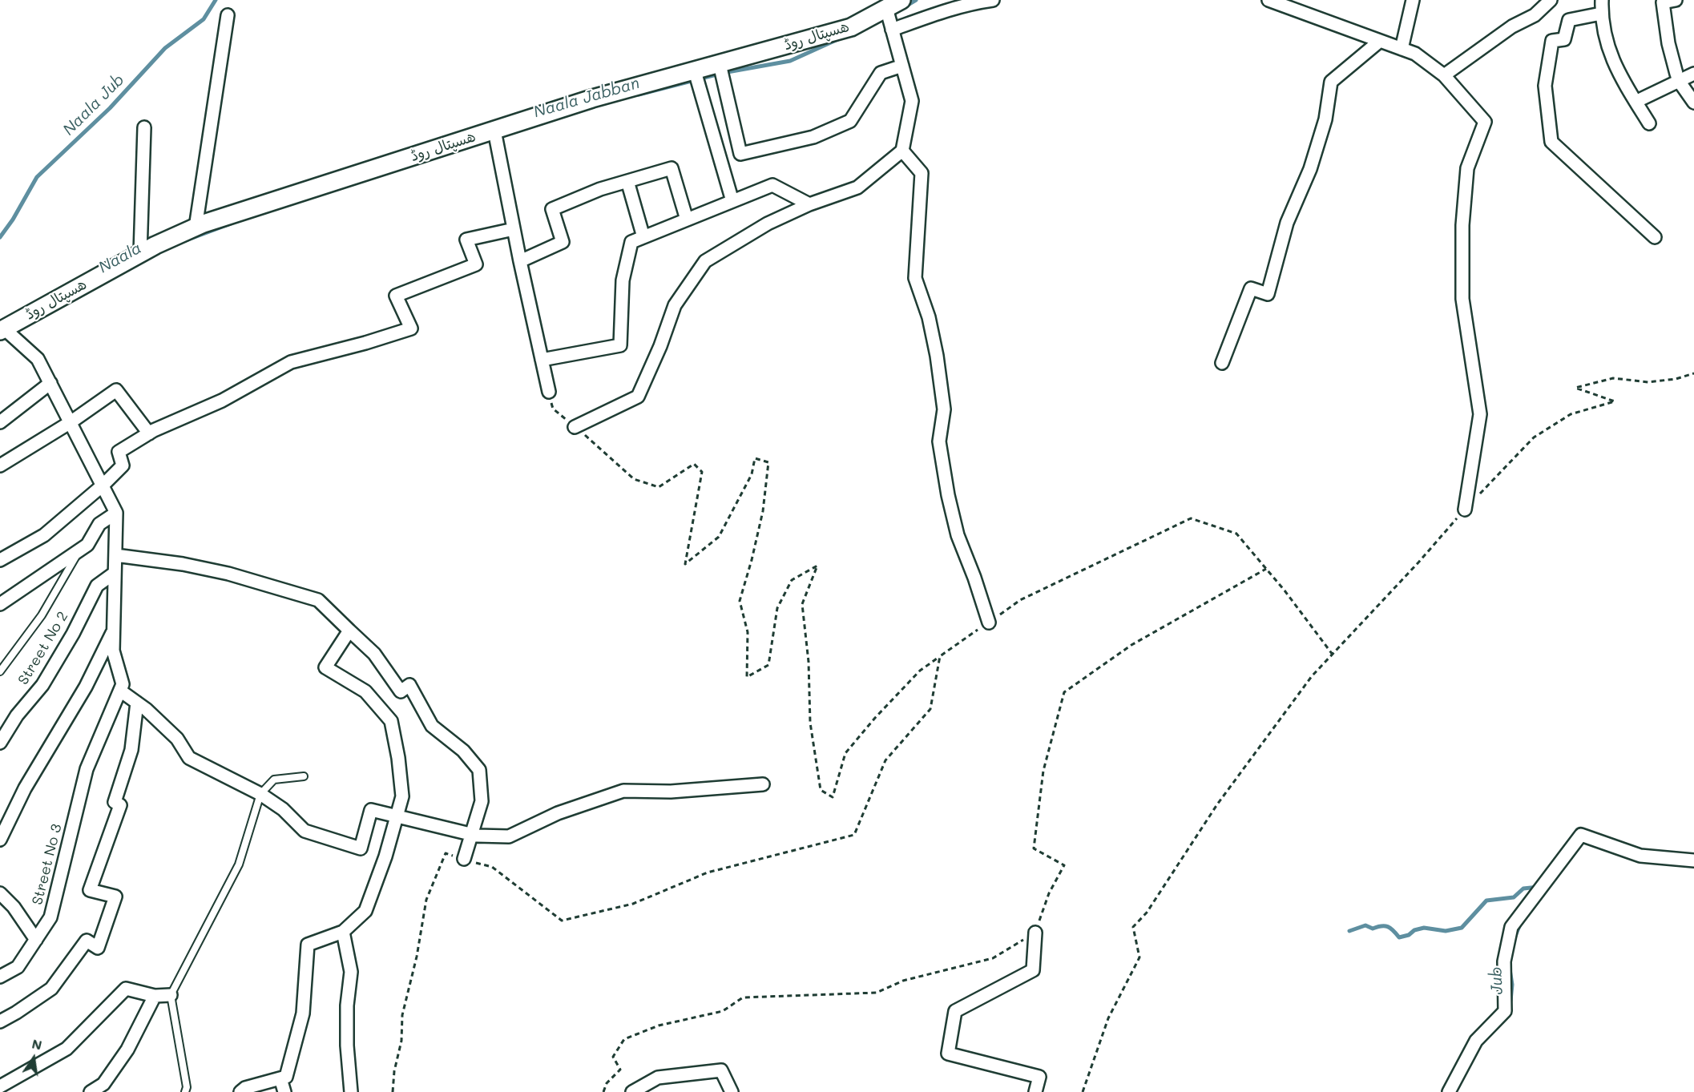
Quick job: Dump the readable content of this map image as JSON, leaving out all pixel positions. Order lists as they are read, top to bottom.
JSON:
{
  "streets": {
    "main road": ["ھسپتال روڈ"],
    "street": ["Street No 2", "Street No 3"]
  },
  "water": [
    "Naala Jabban",
    "Naala Jub",
    "Naala",
    "Jub"
  ],
  "north": "top"
}
